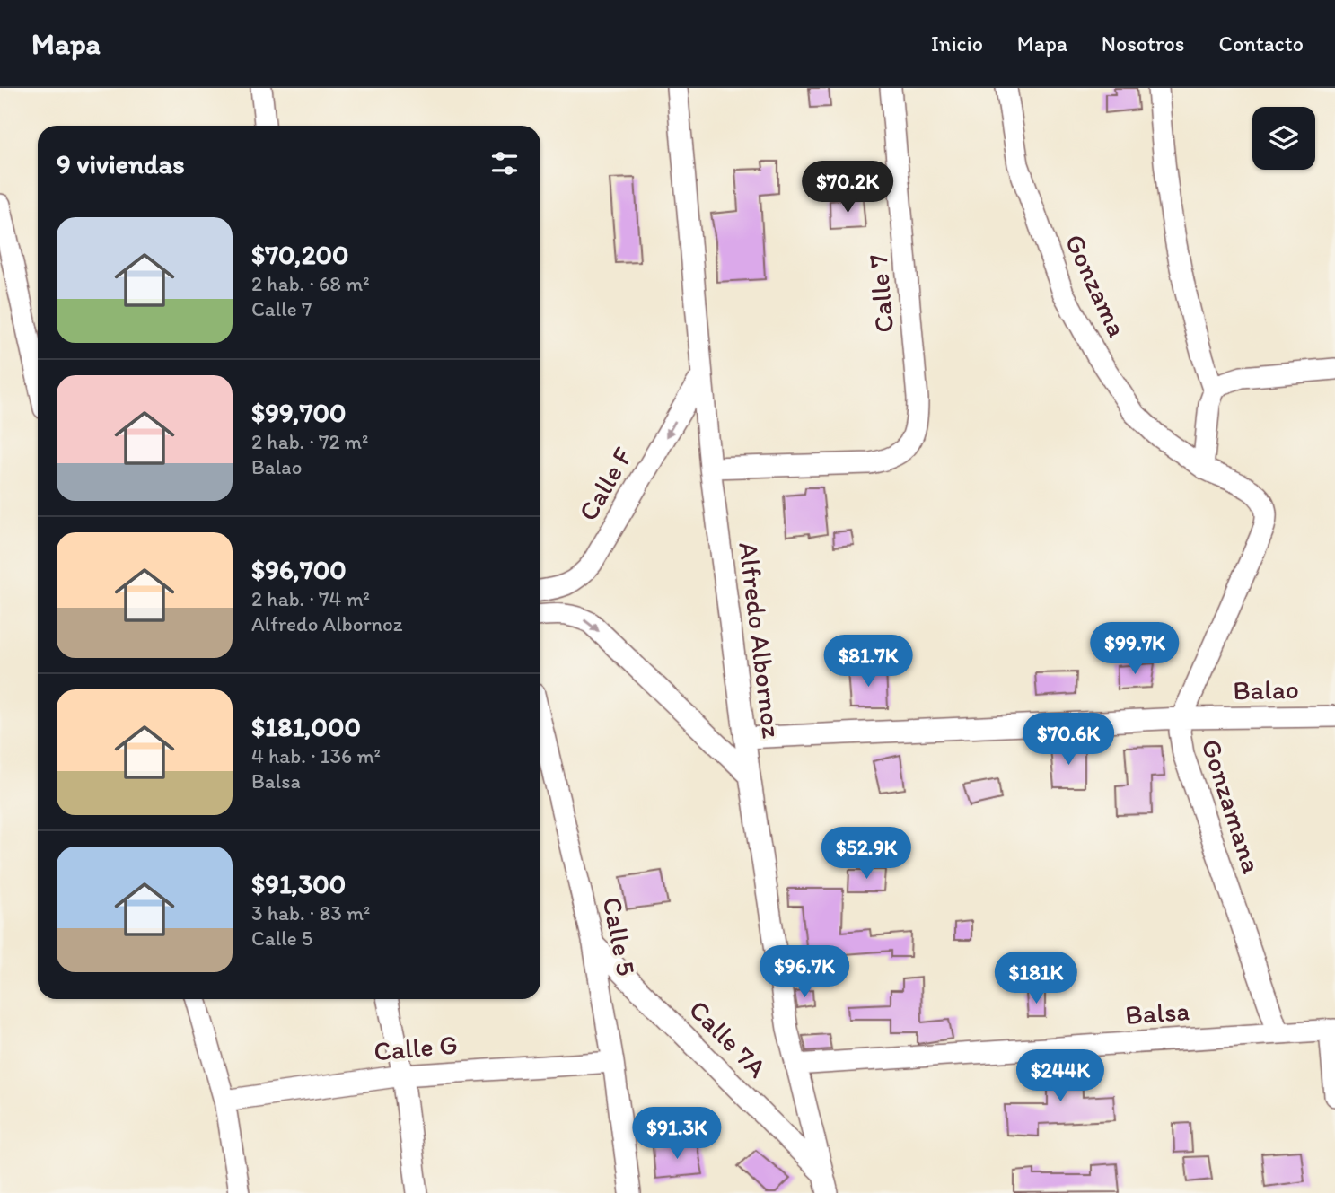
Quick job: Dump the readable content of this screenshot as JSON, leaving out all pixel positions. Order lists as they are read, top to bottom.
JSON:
{
  "streets": {
    "street": [
      "Gonzama",
      "Calle 7",
      "Calle F",
      "Alfredo Albornoz",
      "Balao",
      "Gonzamana",
      "Calle 5",
      "Balsa",
      "Calle 7A",
      "Calle G"
    ]
  },
  "crossings": [
    ["Gonzama", "Gonzamana"],
    ["Calle 7", "Alfredo Albornoz"],
    ["Calle F", "Alfredo Albornoz"],
    ["Alfredo Albornoz", "Balao"],
    ["Alfredo Albornoz", "Balsa"],
    ["Alfredo Albornoz", "Calle 7A"],
    ["Balao", "Gonzamana"],
    ["Gonzamana", "Balsa"],
    ["Calle 5", "Calle 7A"],
    ["Calle 5", "Calle G"]
  ],
  "one_way": ["Calle F"],
  "page": {
    "header": "Mapa",
    "nav": [
      "Inicio",
      "Mapa",
      "Nosotros",
      "Contacto"
    ],
    "heading": "9 viviendas",
    "price": [
      "$70.2K",
      "$99.7K",
      "$81.7K",
      "$70.6K",
      "$52.9K",
      "$96.7K",
      "$181K",
      "$244K",
      "$91.3K"
    ],
    "list": [
      {
        "name": "$70,200",
        "note": "2 hab. · 68 m² · Calle 7"
      },
      {
        "name": "$99,700",
        "note": "2 hab. · 72 m² · Balao"
      },
      {
        "name": "$96,700",
        "note": "2 hab. · 74 m² · Alfredo Albornoz"
      },
      {
        "name": "$181,000",
        "note": "4 hab. · 136 m² · Balsa"
      },
      {
        "name": "$91,300",
        "note": "3 hab. · 83 m² · Calle 5"
      }
    ]
  }
}
